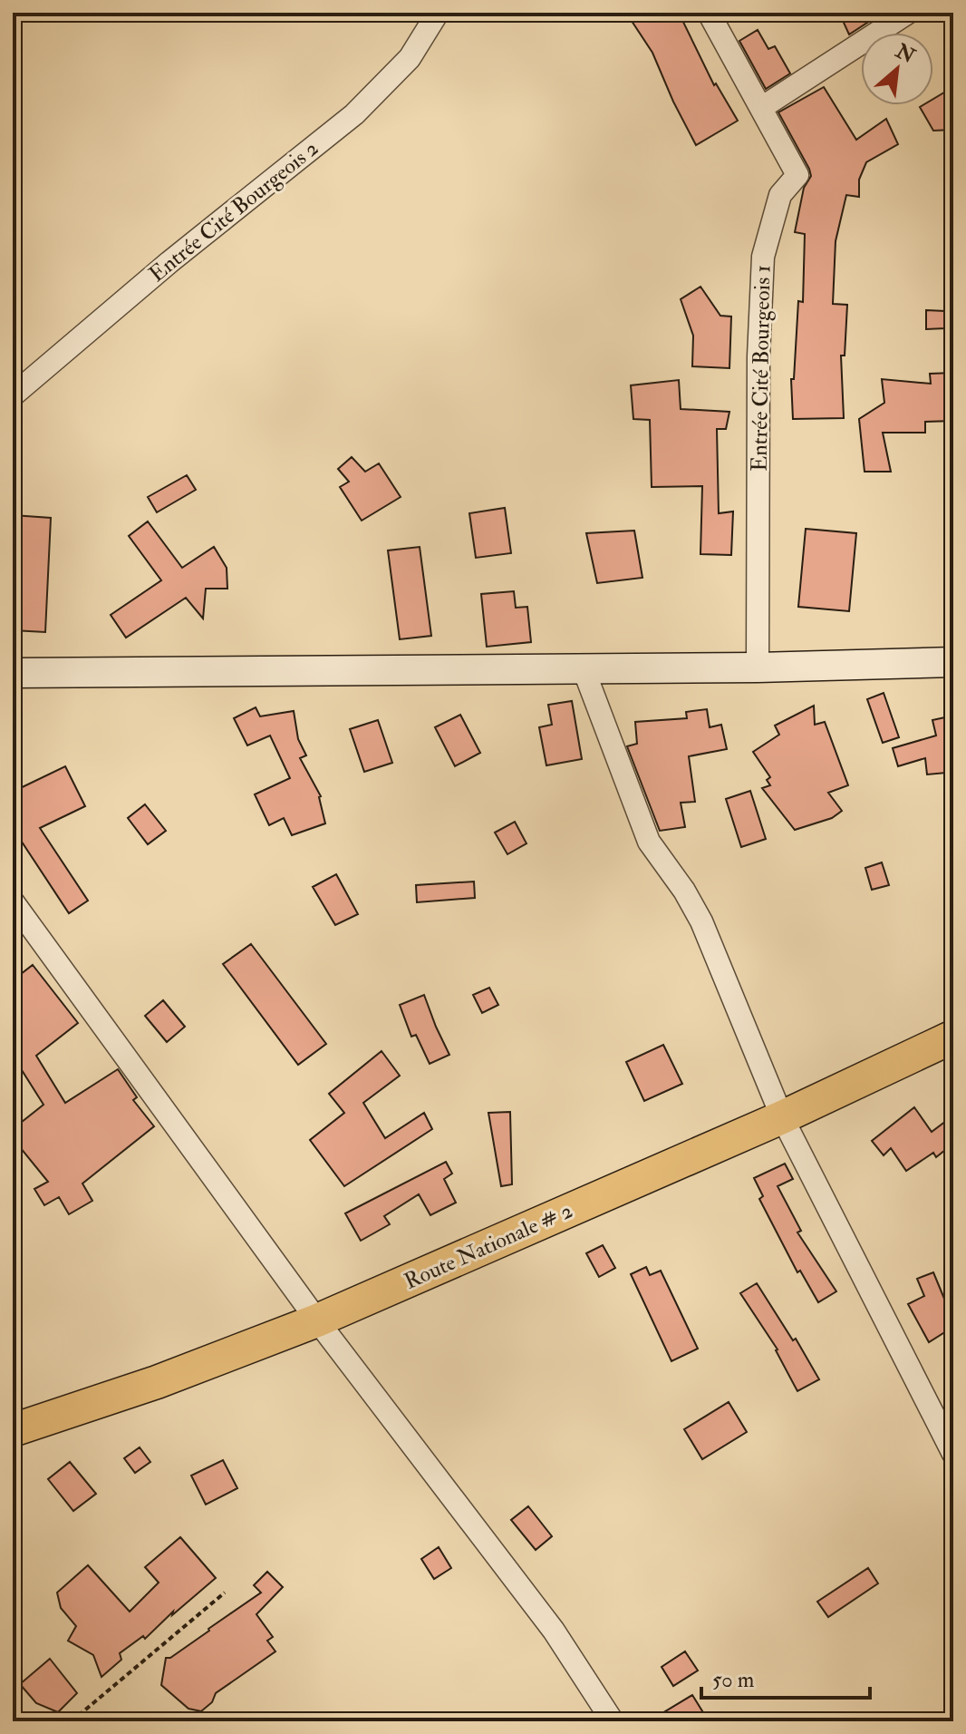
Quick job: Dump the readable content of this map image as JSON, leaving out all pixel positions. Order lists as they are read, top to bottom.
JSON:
{
  "streets": {
    "main road": ["Route Nationale # 2"],
    "street": ["Entrée Cité Bourgeois 2", "Entrée Cité Bourgeois 1"]
  },
  "scale_bar": "50 m",
  "north": "top right"
}
